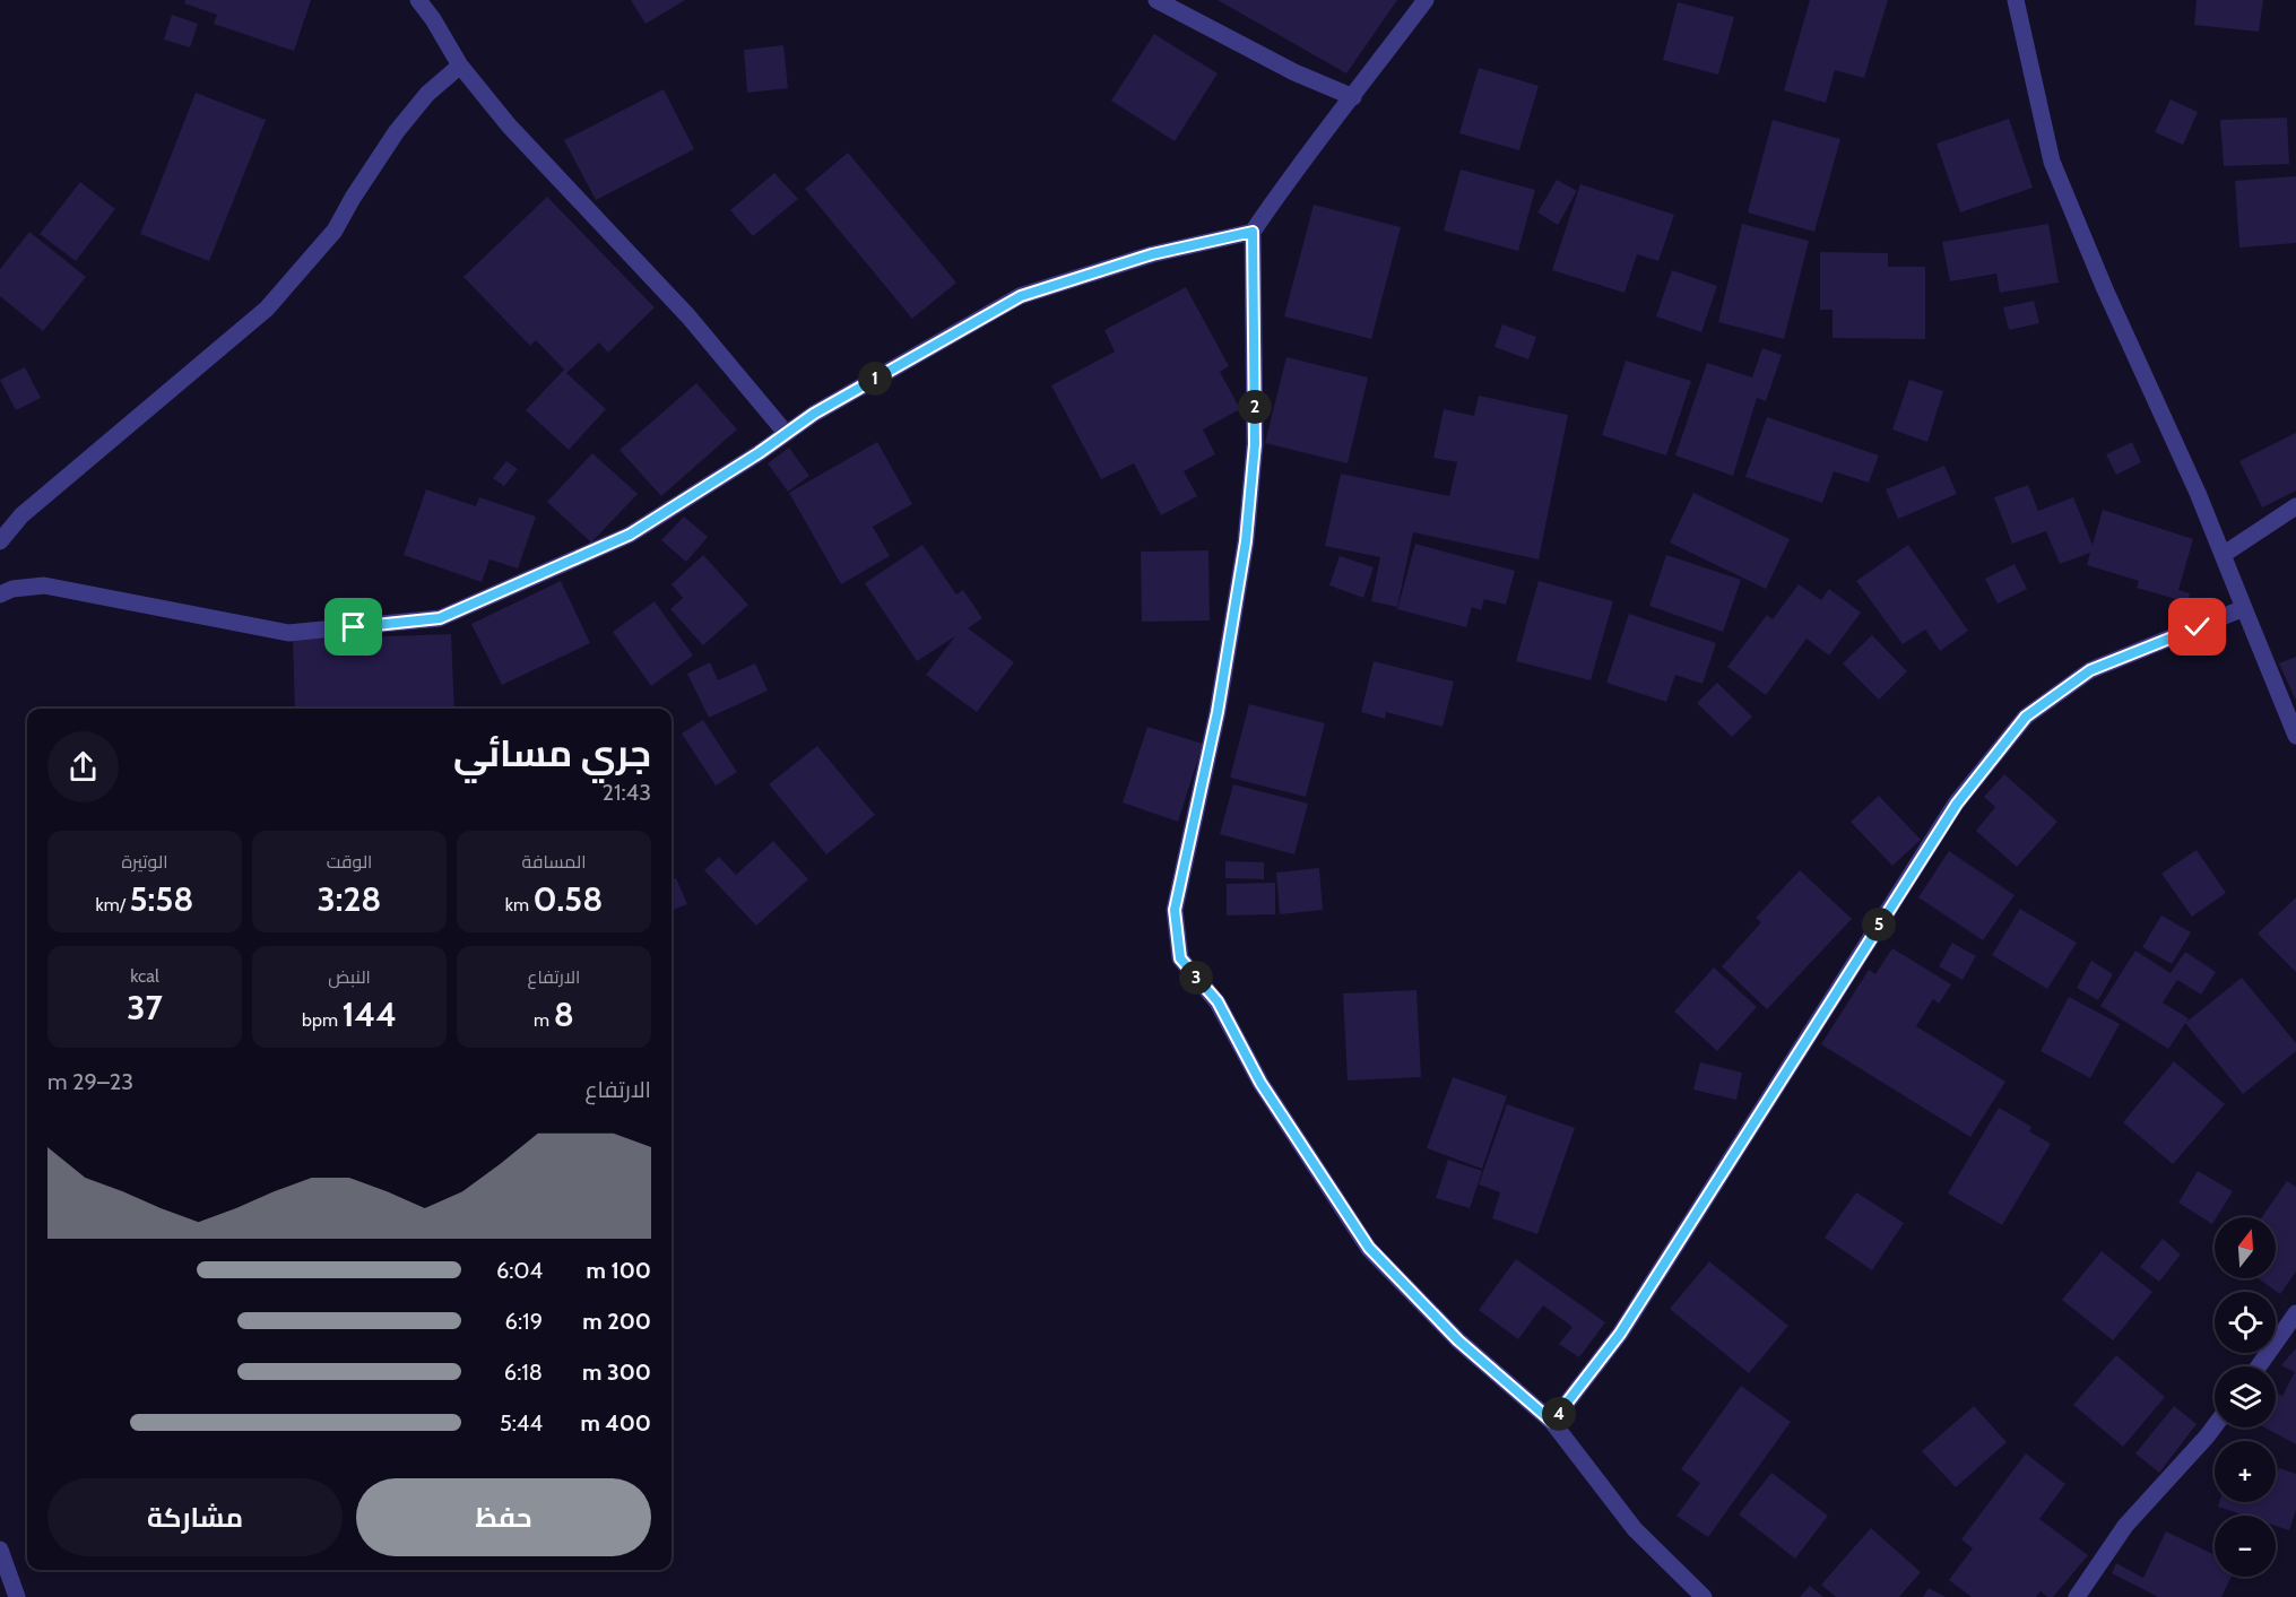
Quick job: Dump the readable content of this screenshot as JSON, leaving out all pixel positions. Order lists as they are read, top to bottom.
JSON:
{
  "north": "top",
  "page": {
    "pins": [
      "1",
      "2",
      "5",
      "3",
      "4"
    ],
    "heading": ["جري مسائي", "21:43"],
    "stats": [
      ["المسافة", "0.58 km"],
      ["الوقت", "3:28"],
      ["الوتيرة", "5:58 /km"],
      ["الارتفاع", "8 m"],
      ["النبض", "144 bpm"],
      ["kcal", "37"]
    ],
    "chart": ["الارتفاع", "23–29 m"],
    "map_buttons": ["+", "−"],
    "list": [
      {
        "name": "100 m",
        "note": "6:04"
      },
      {
        "name": "200 m",
        "note": "6:19"
      },
      {
        "name": "300 m",
        "note": "6:18"
      },
      {
        "name": "400 m",
        "note": "5:44"
      }
    ],
    "buttons": ["حفظ", "مشاركة"]
  }
}
